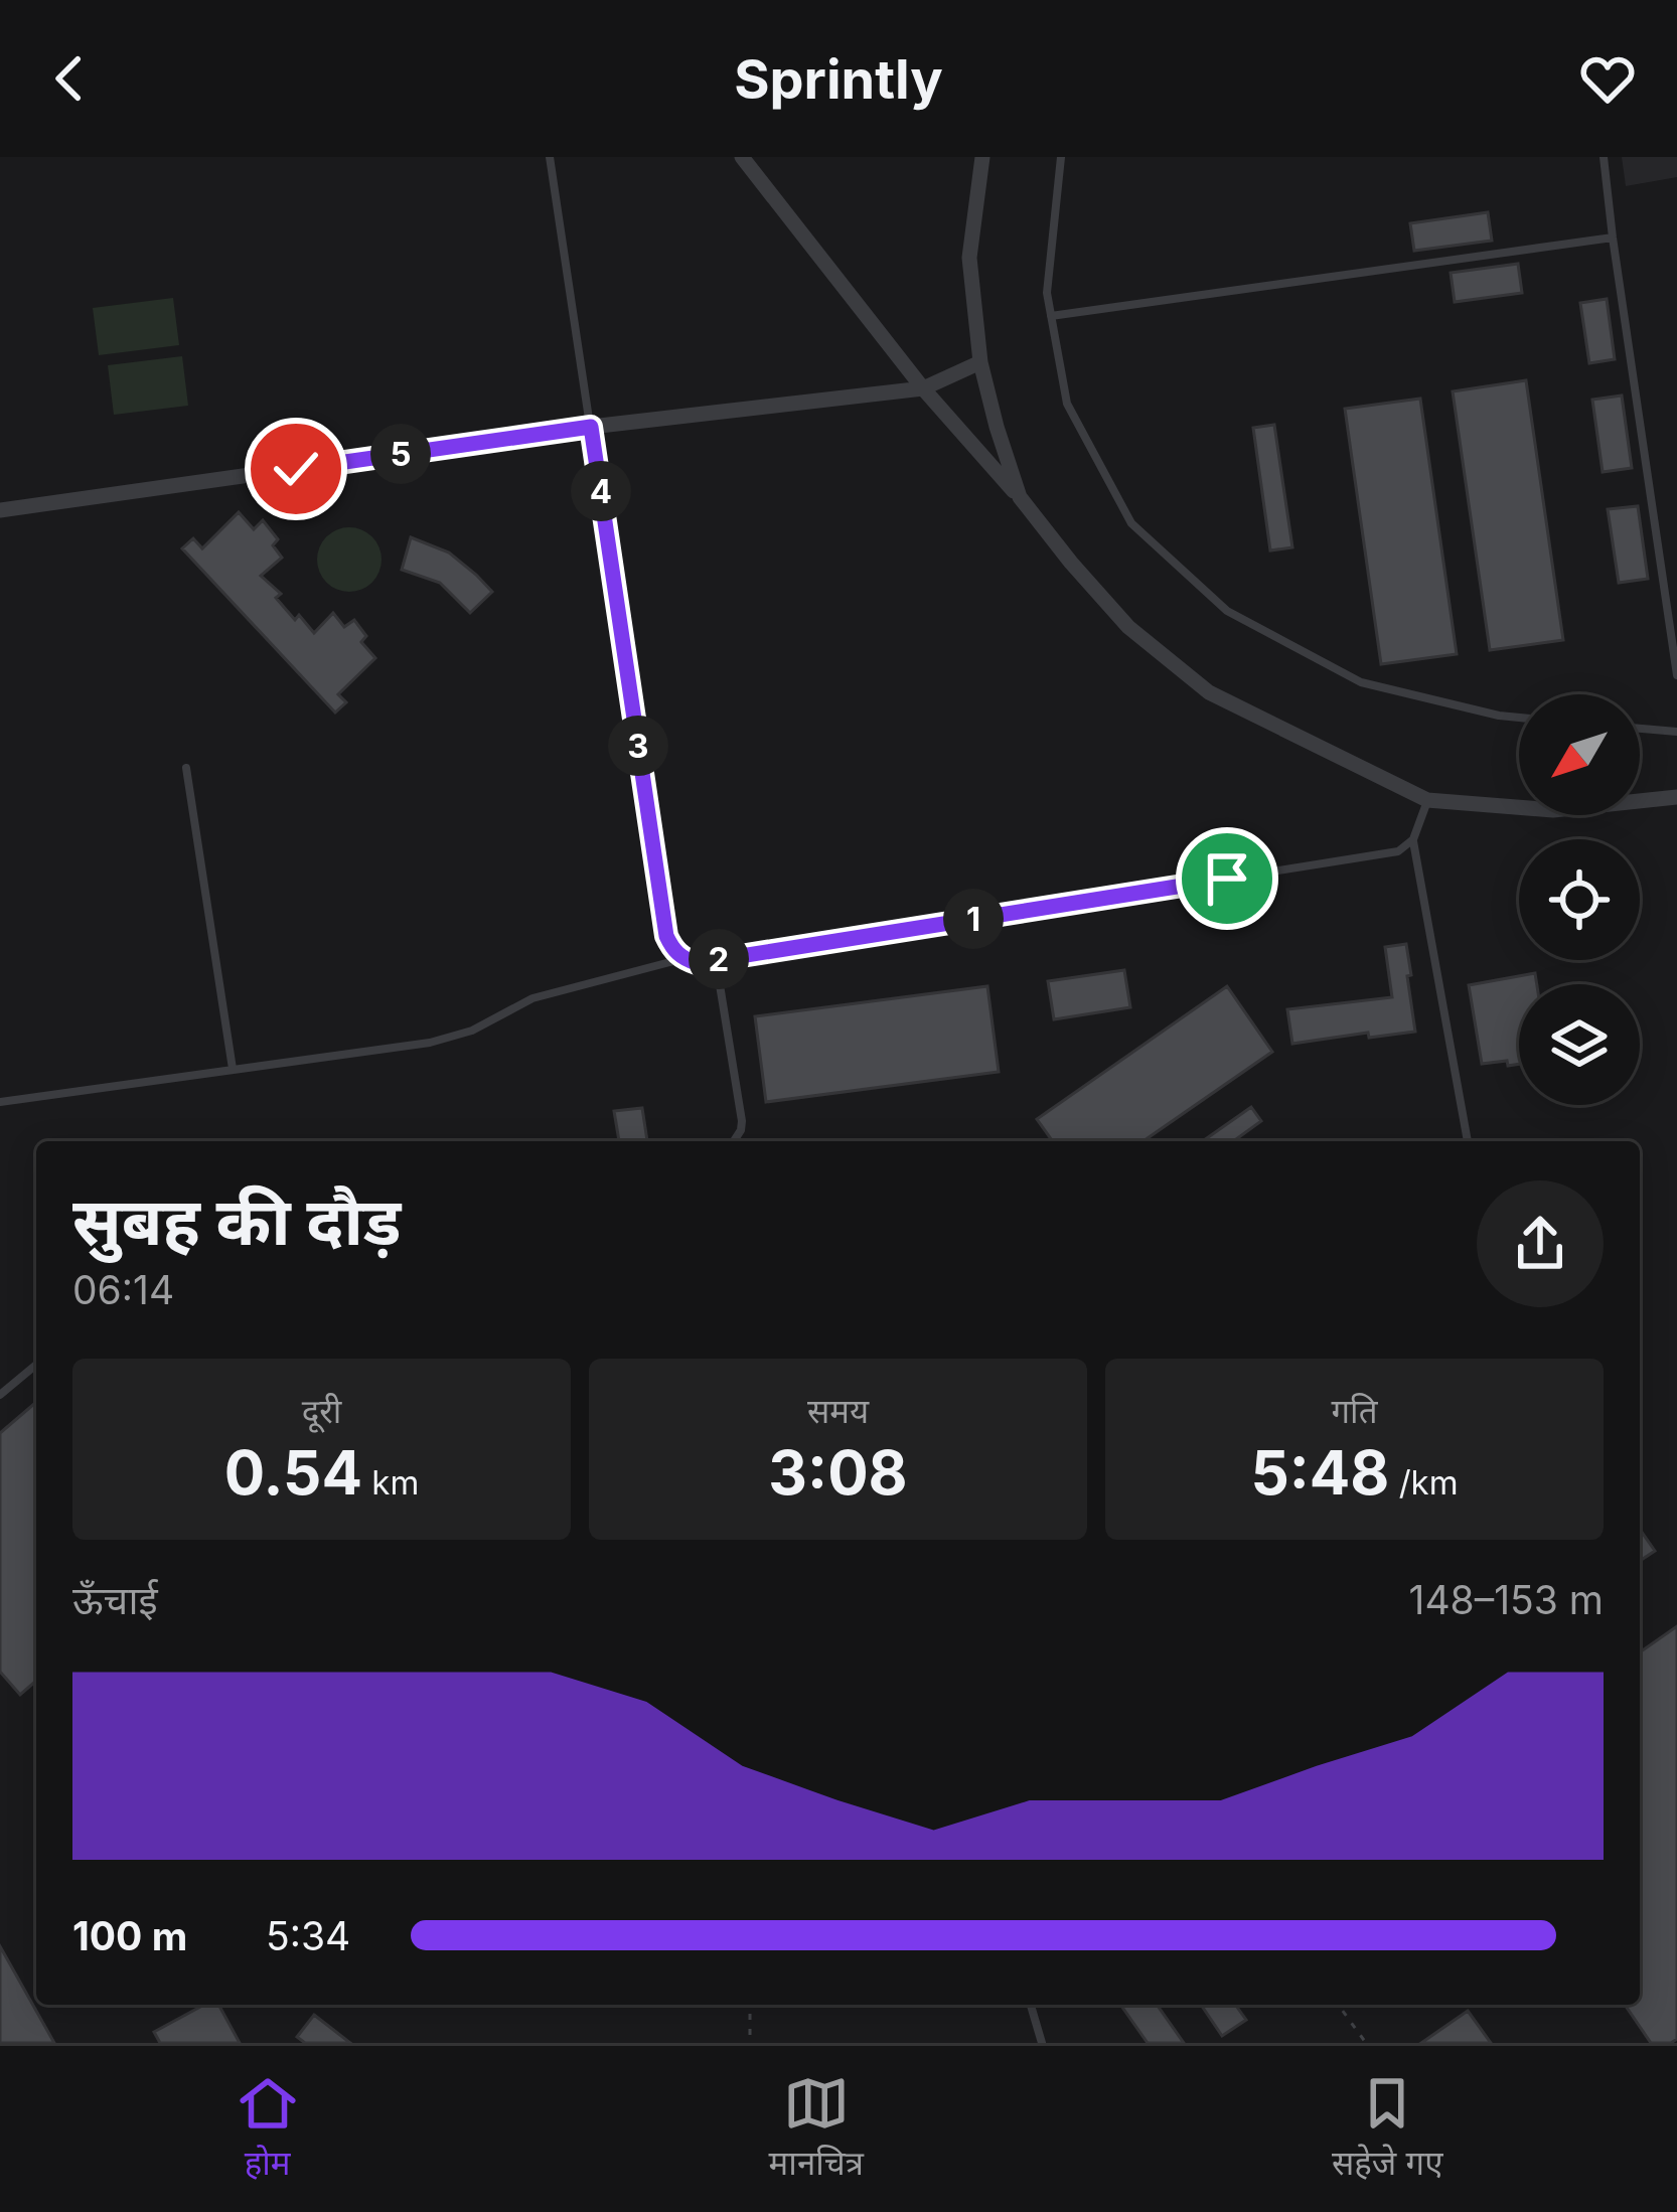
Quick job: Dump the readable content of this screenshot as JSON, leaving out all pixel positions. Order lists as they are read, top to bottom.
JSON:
{
  "north": "bottom left",
  "page": {
    "header": "Sprintly",
    "pins": [
      "5",
      "4",
      "3",
      "1",
      "2"
    ],
    "heading": ["सुबह की दौड़", "06:14"],
    "stats": [
      ["दूरी", "0.54 km"],
      ["समय", "3:08"],
      ["गति", "5:48 /km"]
    ],
    "chart": ["ऊँचाई", "148–153 m"],
    "list": [
      {
        "name": "100 m",
        "note": "5:34"
      }
    ],
    "tabs": ["होम", "मानचित्र", "सहेजे गए"]
  }
}
